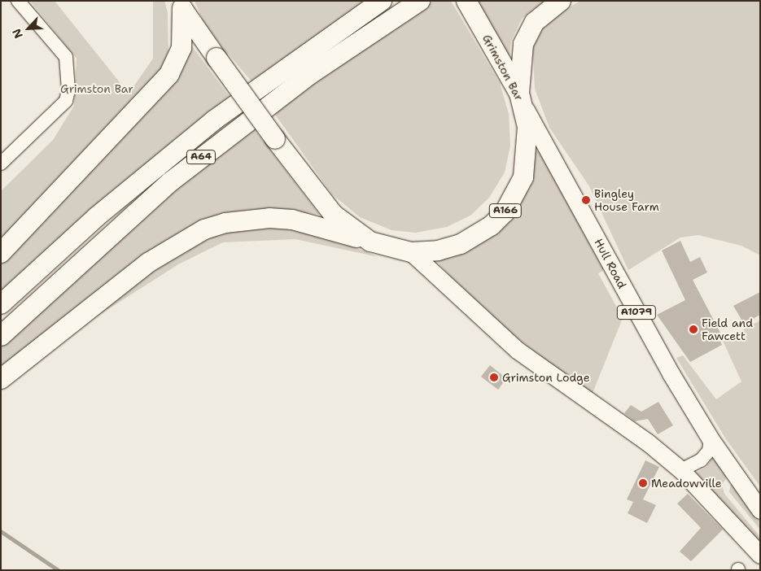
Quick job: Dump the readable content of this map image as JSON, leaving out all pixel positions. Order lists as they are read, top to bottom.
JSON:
{
  "streets": {
    "highway": ["Grimston Bar", "A64", "A166"],
    "main road": ["Hull Road", "A1079"]
  },
  "crossings": [
    ["Grimston Bar", "Hull Road"]
  ],
  "parks": ["Grimston Bar"],
  "places": [
    "Bingley House Farm",
    "Field and Fawcett",
    "Grimston Lodge",
    "Meadowville"
  ],
  "north": "bottom left"
}
